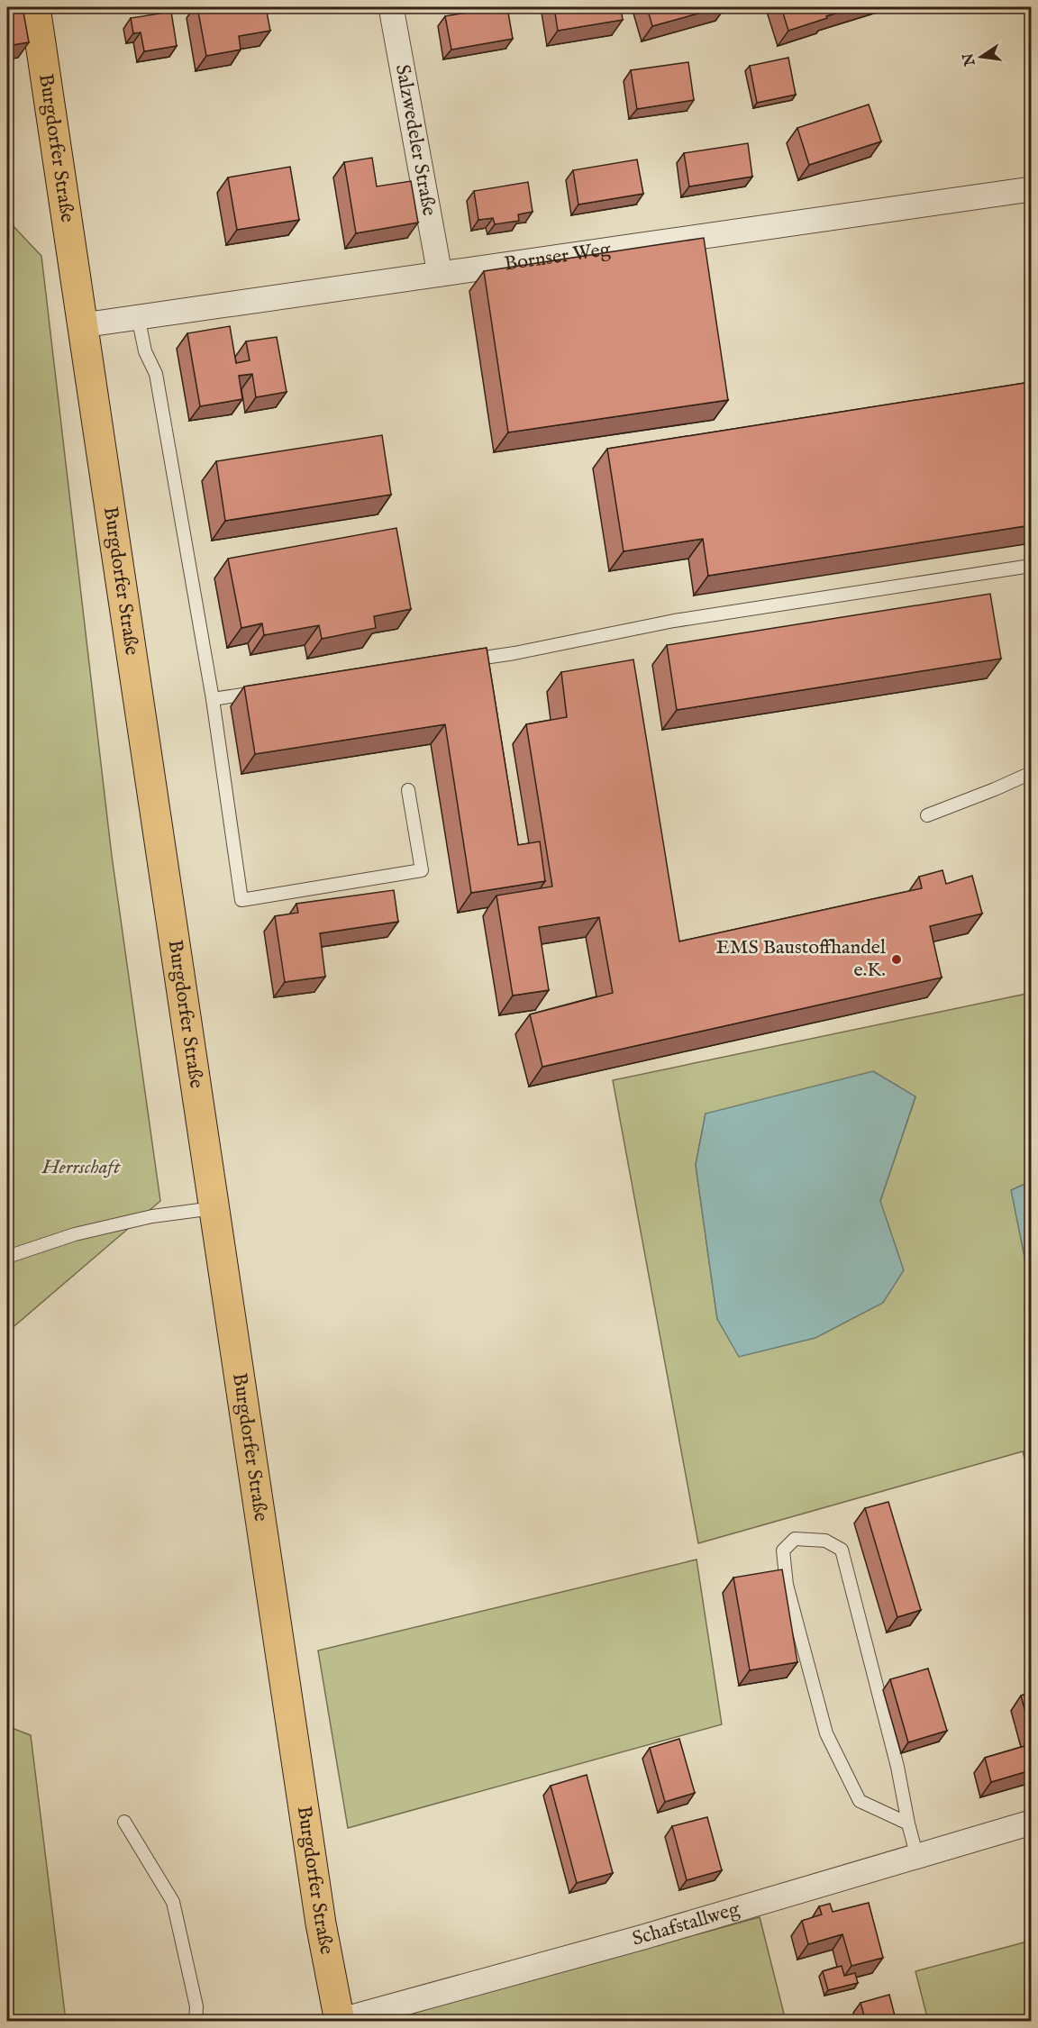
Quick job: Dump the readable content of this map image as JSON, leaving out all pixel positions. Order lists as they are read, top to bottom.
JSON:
{
  "streets": {
    "main road": ["Burgdorfer Straße"],
    "street": ["Salzwedeler Straße", "Bornser Weg", "Schafstallweg"]
  },
  "crossings": [
    ["Salzwedeler Straße", "Bornser Weg"],
    ["Burgdorfer Straße", "Bornser Weg"],
    ["Burgdorfer Straße", "Schafstallweg"]
  ],
  "parks": ["Herrschaft"],
  "places": ["EMS Baustoffhandel e.K."],
  "north": "left"
}
